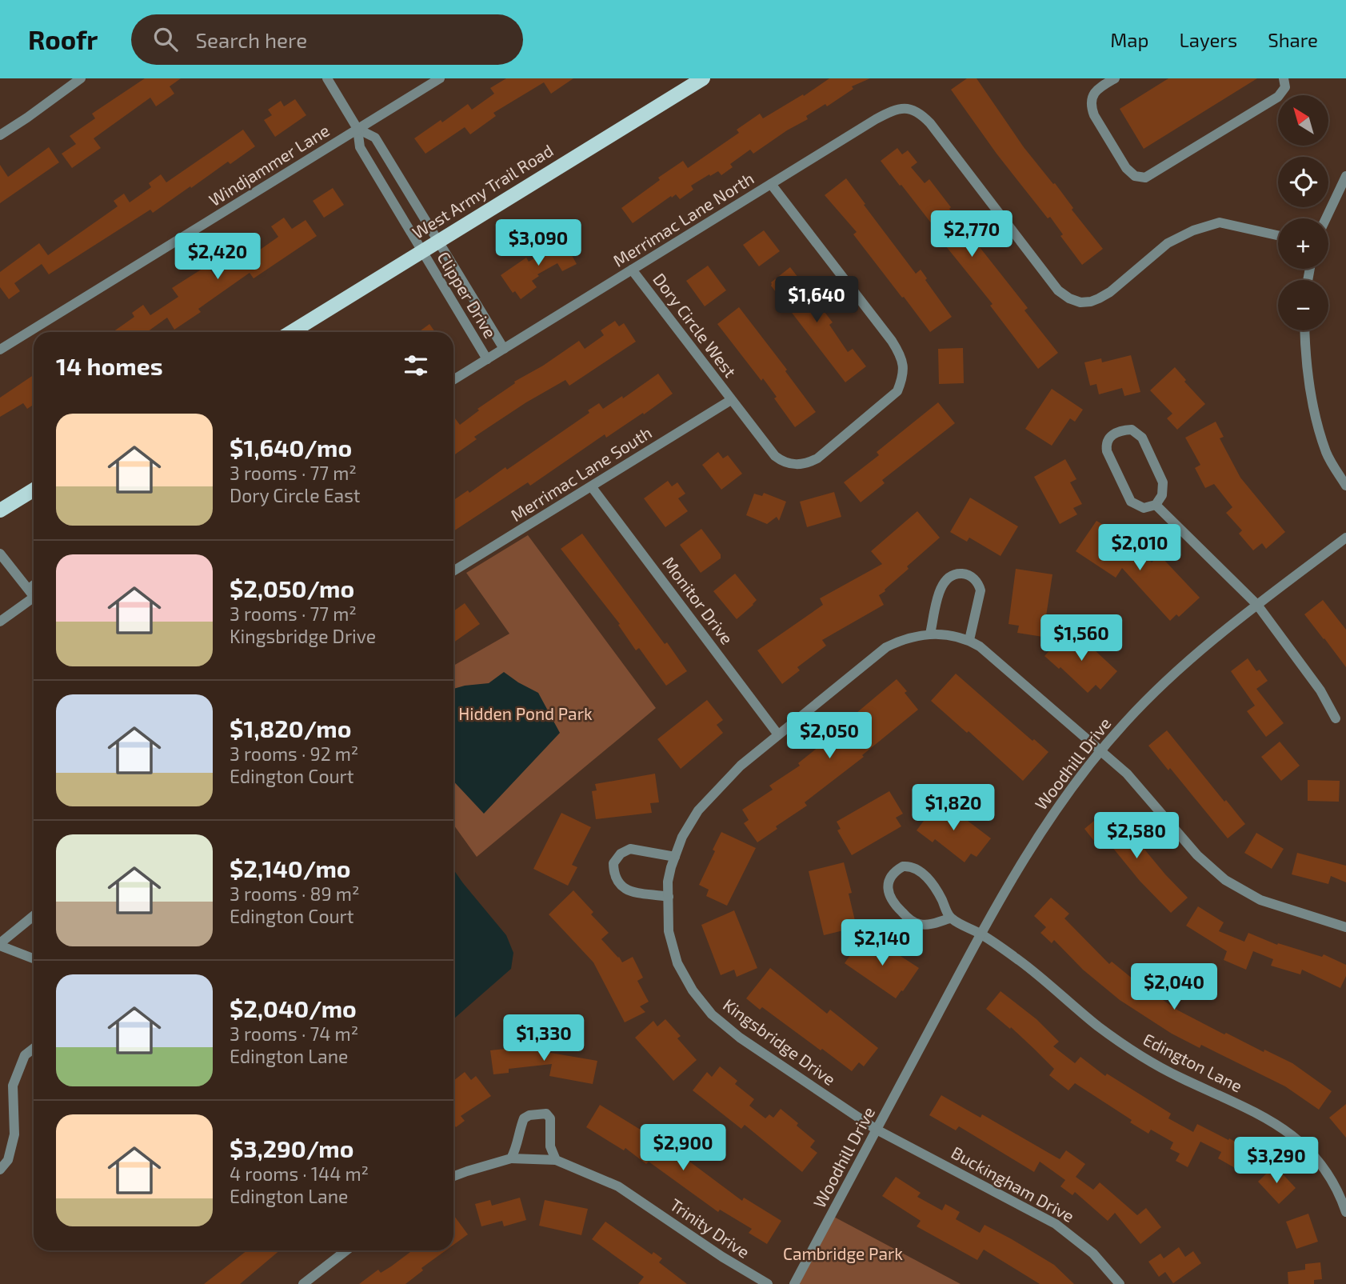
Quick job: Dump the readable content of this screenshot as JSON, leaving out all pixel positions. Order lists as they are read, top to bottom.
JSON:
{
  "streets": {
    "main road": ["West Army Trail Road"],
    "street": [
      "Windjammer Lane",
      "Merrimac Lane North",
      "Clipper Drive",
      "Dory Circle West",
      "Merrimac Lane South",
      "Monitor Drive",
      "Woodhill Drive",
      "Kingsbridge Drive",
      "Edington Lane",
      "Buckingham Drive",
      "Trinity Drive"
    ]
  },
  "crossings": [
    ["Windjammer Lane", "Clipper Drive"],
    ["West Army Trail Road", "Clipper Drive"],
    ["Merrimac Lane North", "Clipper Drive"],
    ["Merrimac Lane North", "Dory Circle West"],
    ["Dory Circle West", "Merrimac Lane South"],
    ["Merrimac Lane South", "Monitor Drive"],
    ["Monitor Drive", "Kingsbridge Drive"],
    ["Woodhill Drive", "Kingsbridge Drive"],
    ["Woodhill Drive", "Edington Lane"],
    ["Woodhill Drive", "Buckingham Drive"],
    ["Kingsbridge Drive", "Buckingham Drive"]
  ],
  "parks": ["Hidden Pond Park", "Cambridge Park"],
  "north": "top left",
  "page": {
    "header": "Roofr",
    "search": "Search here",
    "nav": ["Map", "Layers", "Share"],
    "map_buttons": ["+", "−"],
    "price": [
      "$2,770",
      "$3,090",
      "$2,420",
      "$1,640",
      "$2,010",
      "$1,560",
      "$2,050",
      "$1,820",
      "$2,580",
      "$2,140",
      "$2,040",
      "$1,330",
      "$2,900",
      "$3,290"
    ],
    "heading": "14 homes",
    "list": [
      {
        "name": "$1,640/mo",
        "note": "3 rooms · 77 m² · Dory Circle East"
      },
      {
        "name": "$2,050/mo",
        "note": "3 rooms · 77 m² · Kingsbridge Drive"
      },
      {
        "name": "$1,820/mo",
        "note": "3 rooms · 92 m² · Edington Court"
      },
      {
        "name": "$2,140/mo",
        "note": "3 rooms · 89 m² · Edington Court"
      },
      {
        "name": "$2,040/mo",
        "note": "3 rooms · 74 m² · Edington Lane"
      },
      {
        "name": "$3,290/mo",
        "note": "4 rooms · 144 m² · Edington Lane"
      }
    ]
  }
}
